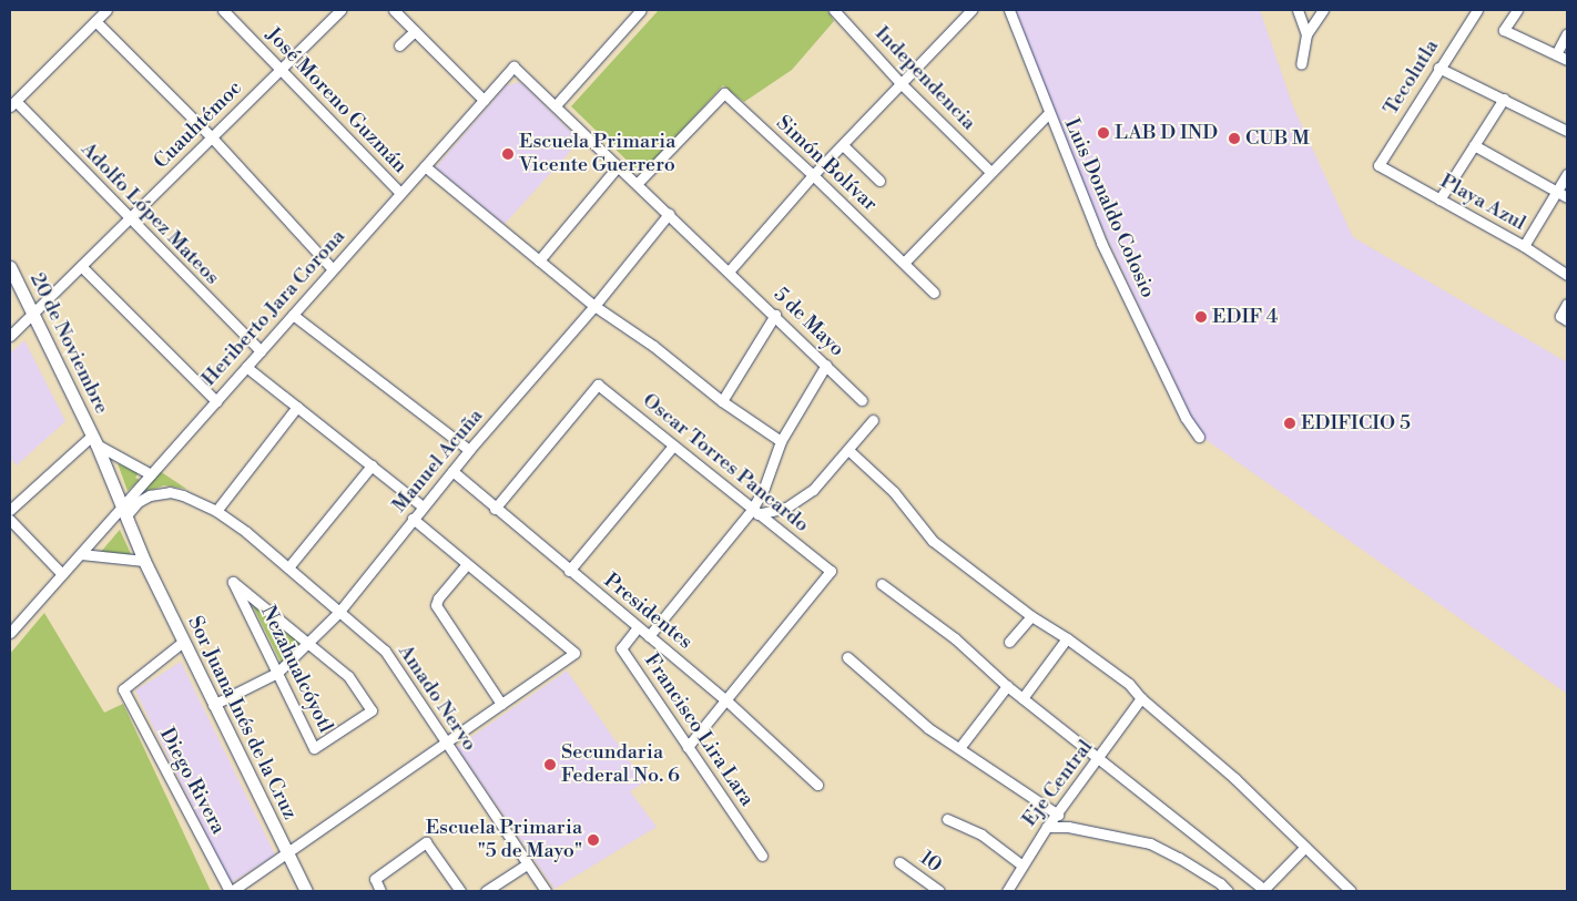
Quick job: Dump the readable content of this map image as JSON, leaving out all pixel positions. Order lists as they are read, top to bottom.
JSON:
{
  "streets": {
    "main road": ["20 de Noviembre", "Sor Juana Inés de la Cruz"],
    "street": [
      "Tecolutla",
      "Independencia",
      "José Moreno Guzmán",
      "Cuauhtémoc",
      "Simón Bolívar",
      "Playa Azul",
      "Luis Donaldo Colosio",
      "Adolfo López Mateos",
      "Heriberto Jara Corona",
      "5 de Mayo",
      "Manuel Acuña",
      "Oscar Torres Pancardo",
      "Presidentes",
      "Nezahualcóyotl",
      "Amado Nervo",
      "Francisco Lira Lara",
      "Diego Rivera",
      "Eje Central",
      "10"
    ]
  },
  "crossings": [
    ["Tecolutla", "Playa Azul"],
    ["José Moreno Guzmán", "Cuauhtémoc"],
    ["José Moreno Guzmán", "Heriberto Jara Corona"],
    ["Cuauhtémoc", "Adolfo López Mateos"],
    ["Cuauhtémoc", "20 de Noviembre"],
    ["Simón Bolívar", "5 de Mayo"],
    ["Adolfo López Mateos", "Heriberto Jara Corona"],
    ["Heriberto Jara Corona", "5 de Mayo"],
    ["Heriberto Jara Corona", "20 de Noviembre"],
    ["Heriberto Jara Corona", "Amado Nervo"],
    ["Heriberto Jara Corona", "Sor Juana Inés de la Cruz"],
    ["5 de Mayo", "Manuel Acuña"],
    ["20 de Noviembre", "Amado Nervo"],
    ["20 de Noviembre", "Sor Juana Inés de la Cruz"],
    ["Manuel Acuña", "Presidentes"],
    ["Manuel Acuña", "Nezahualcóyotl"],
    ["Manuel Acuña", "Amado Nervo"],
    ["Manuel Acuña", "Sor Juana Inés de la Cruz"],
    ["Oscar Torres Pancardo", "Presidentes"],
    ["Presidentes", "Francisco Lira Lara"],
    ["Amado Nervo", "Sor Juana Inés de la Cruz"],
    ["Sor Juana Inés de la Cruz", "Diego Rivera"]
  ],
  "places": [
    "LAB D IND",
    "CUB M",
    "Escuela Primaria Vicente Guerrero",
    "EDIF 4",
    "EDIFICIO 5",
    "Secundaria Federal No. 6",
    "Escuela Primaria \"5 de Mayo\""
  ]
}
